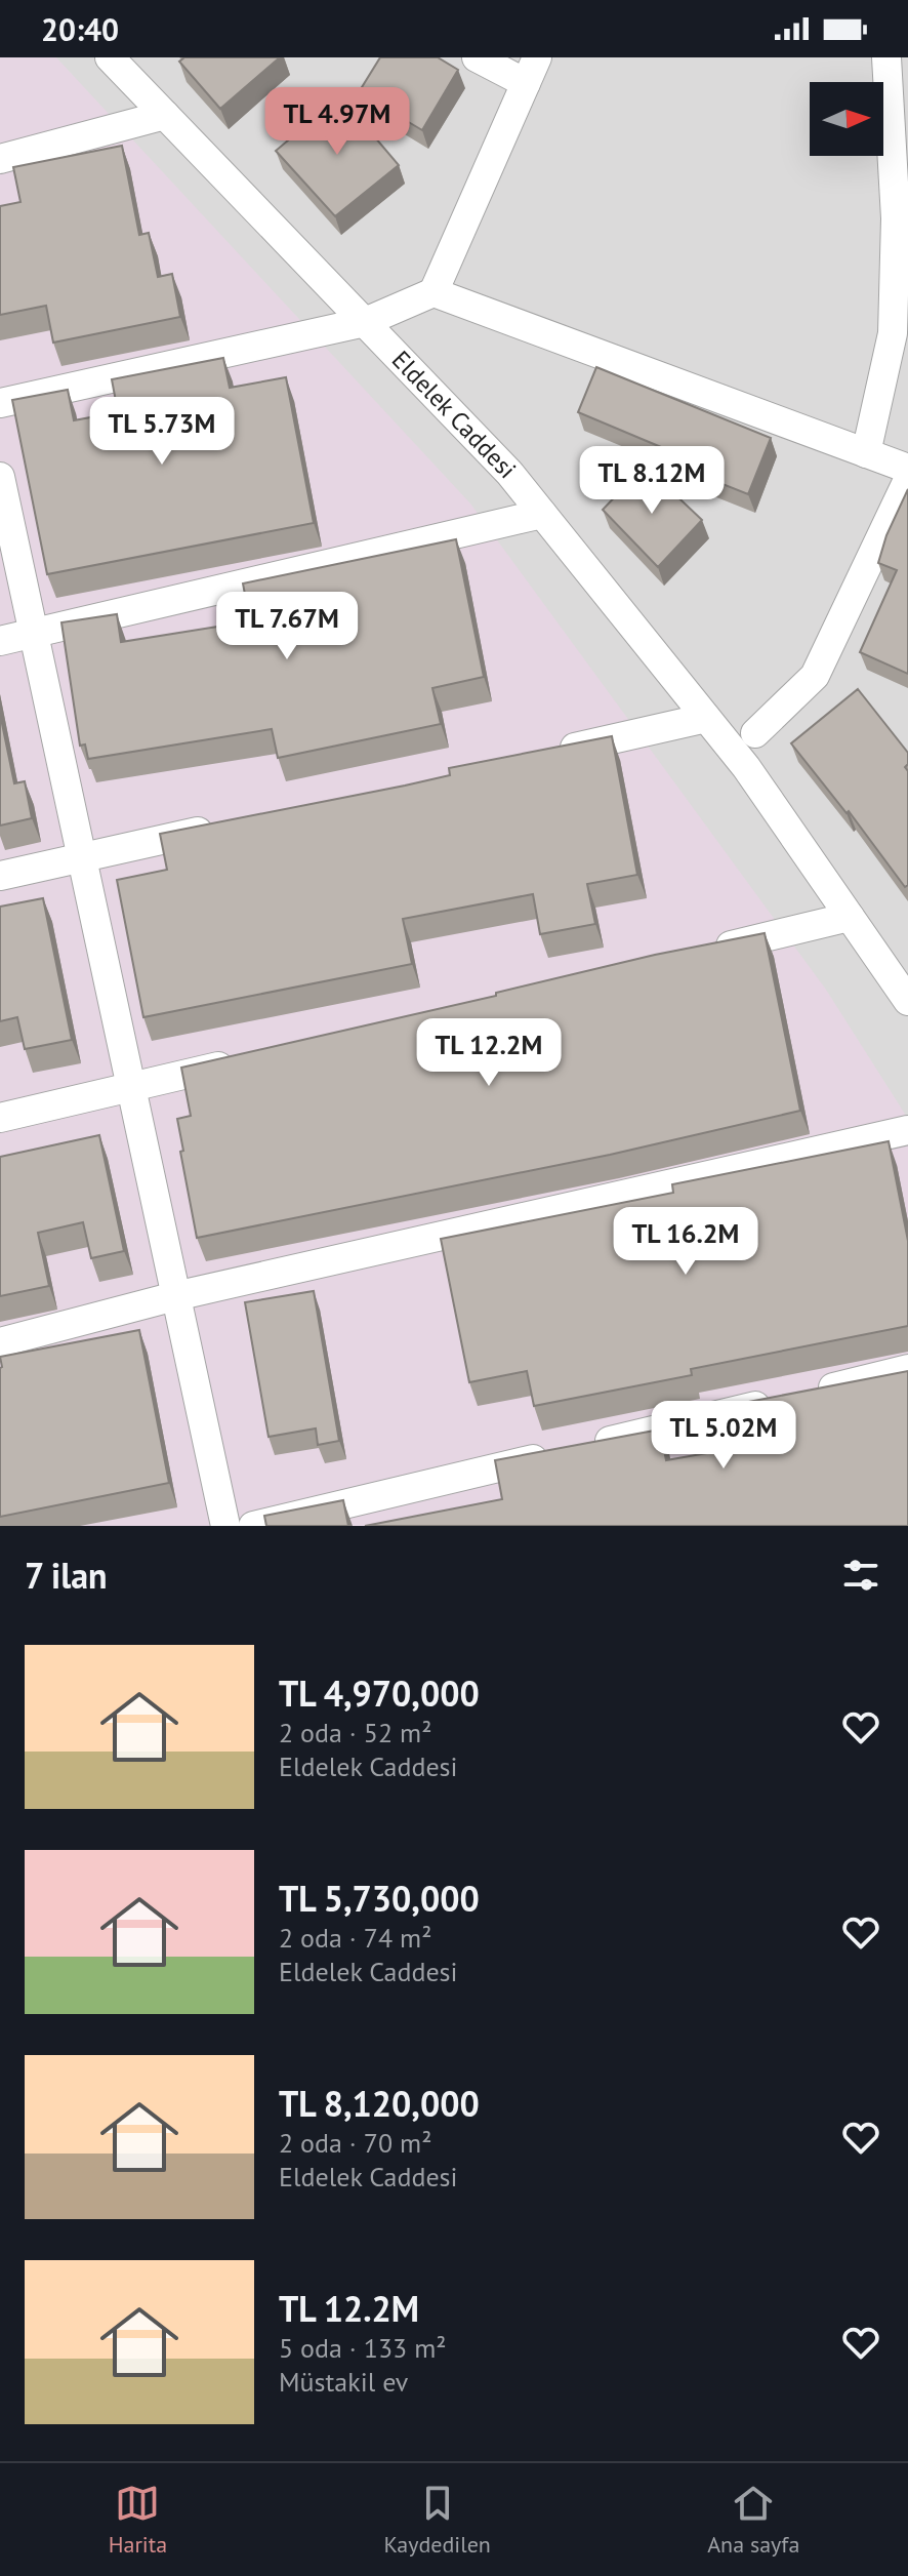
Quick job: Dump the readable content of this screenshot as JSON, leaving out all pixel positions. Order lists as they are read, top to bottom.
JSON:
{
  "streets": {
    "street": ["Eldelek Caddesi"]
  },
  "north": "right",
  "page": {
    "status": "20:40",
    "price": [
      "TL 4.97M",
      "TL 5.73M",
      "TL 8.12M",
      "TL 7.67M",
      "TL 12.2M",
      "TL 16.2M",
      "TL 5.02M"
    ],
    "heading": "7 ilan",
    "list": [
      {
        "name": "TL 4,970,000",
        "note": "2 oda · 52 m² · Eldelek Caddesi"
      },
      {
        "name": "TL 5,730,000",
        "note": "2 oda · 74 m² · Eldelek Caddesi"
      },
      {
        "name": "TL 8,120,000",
        "note": "2 oda · 70 m² · Eldelek Caddesi"
      },
      {
        "name": "TL 12.2M",
        "note": "5 oda · 133 m² · Müstakil ev"
      }
    ],
    "tabs": ["Harita", "Kaydedilen", "Ana sayfa"]
  }
}
